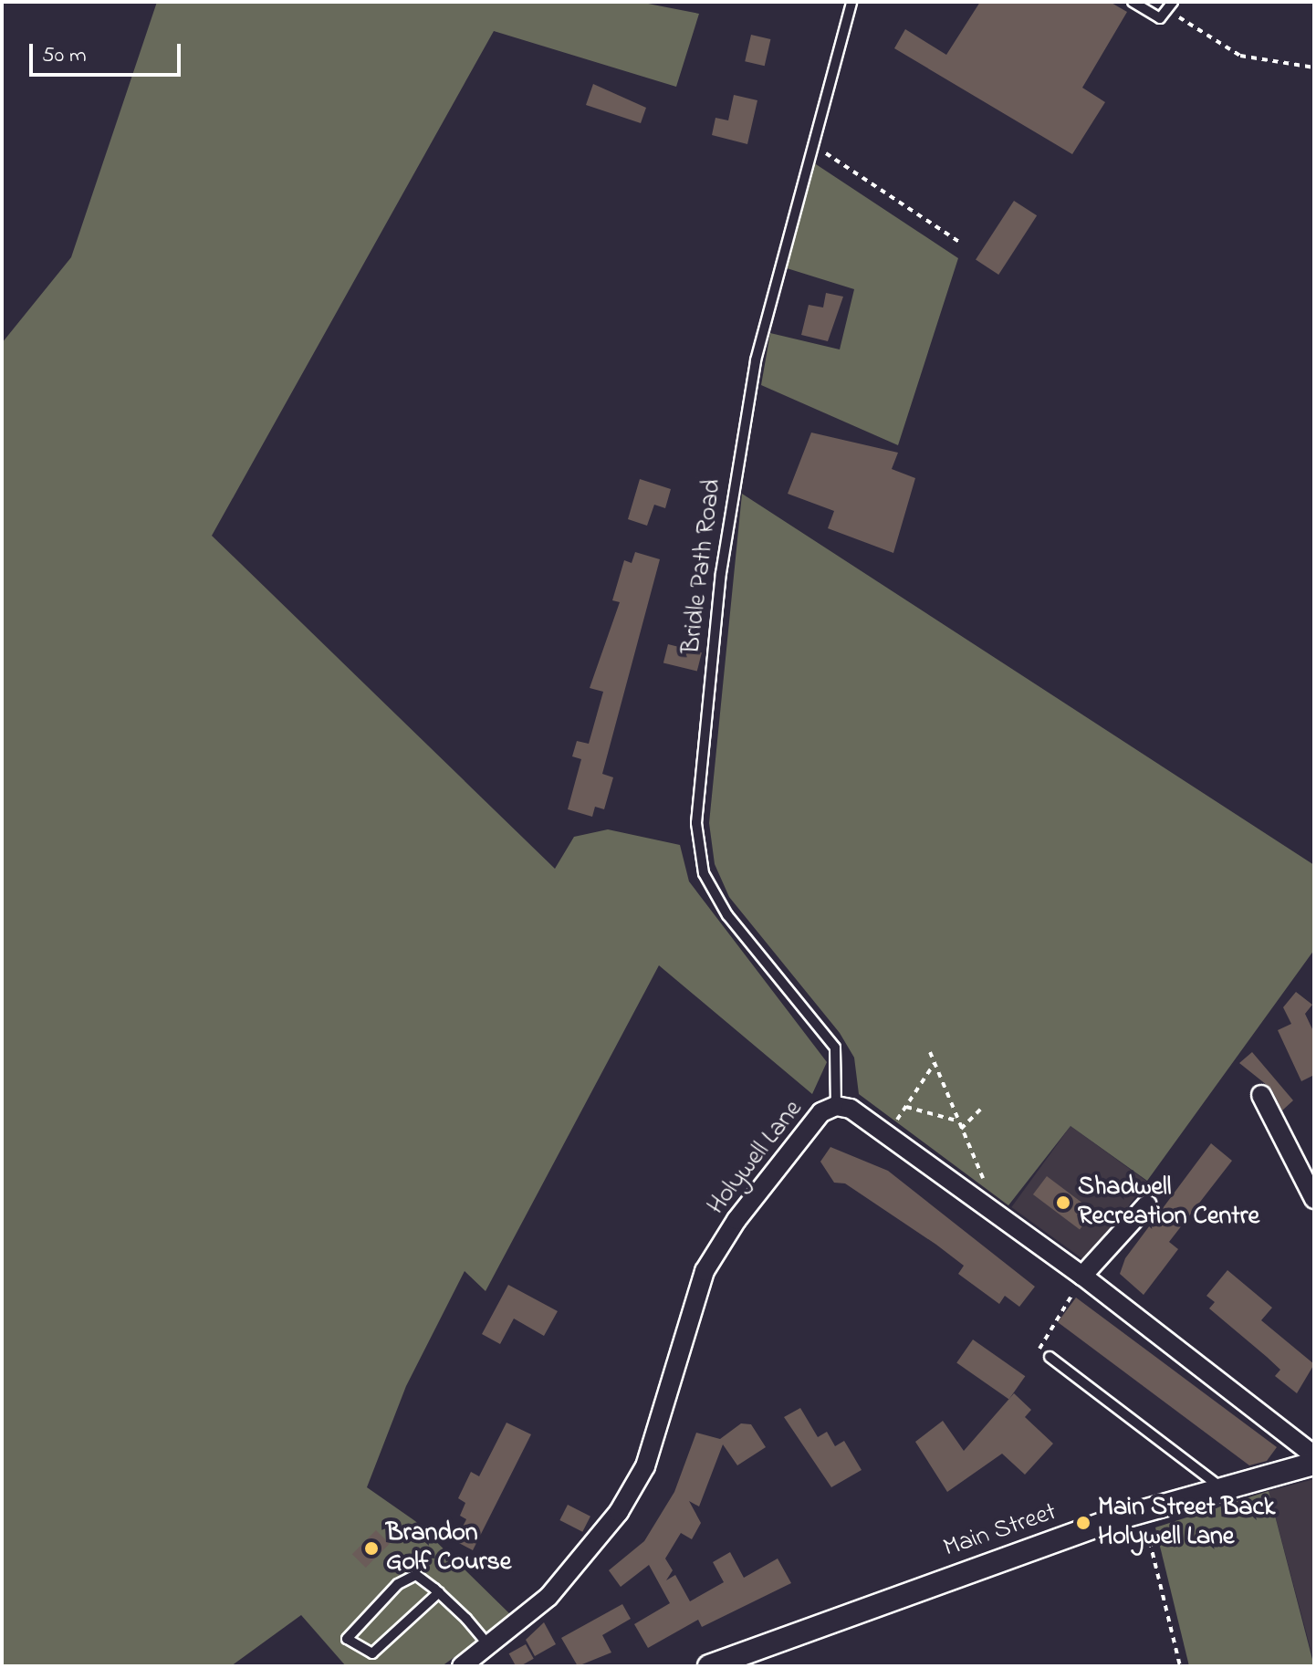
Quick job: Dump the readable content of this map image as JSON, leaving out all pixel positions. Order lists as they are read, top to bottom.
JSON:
{
  "streets": {
    "street": ["Holywell Lane", "Main Street"],
    "lane": ["Bridle Path Road"]
  },
  "crossings": [
    ["Bridle Path Road", "Holywell Lane"]
  ],
  "places": ["Shadwell Recreation Centre", "Main Street Back Holywell Lane", "Brandon Golf Course"],
  "scale_bar": "50 m"
}
